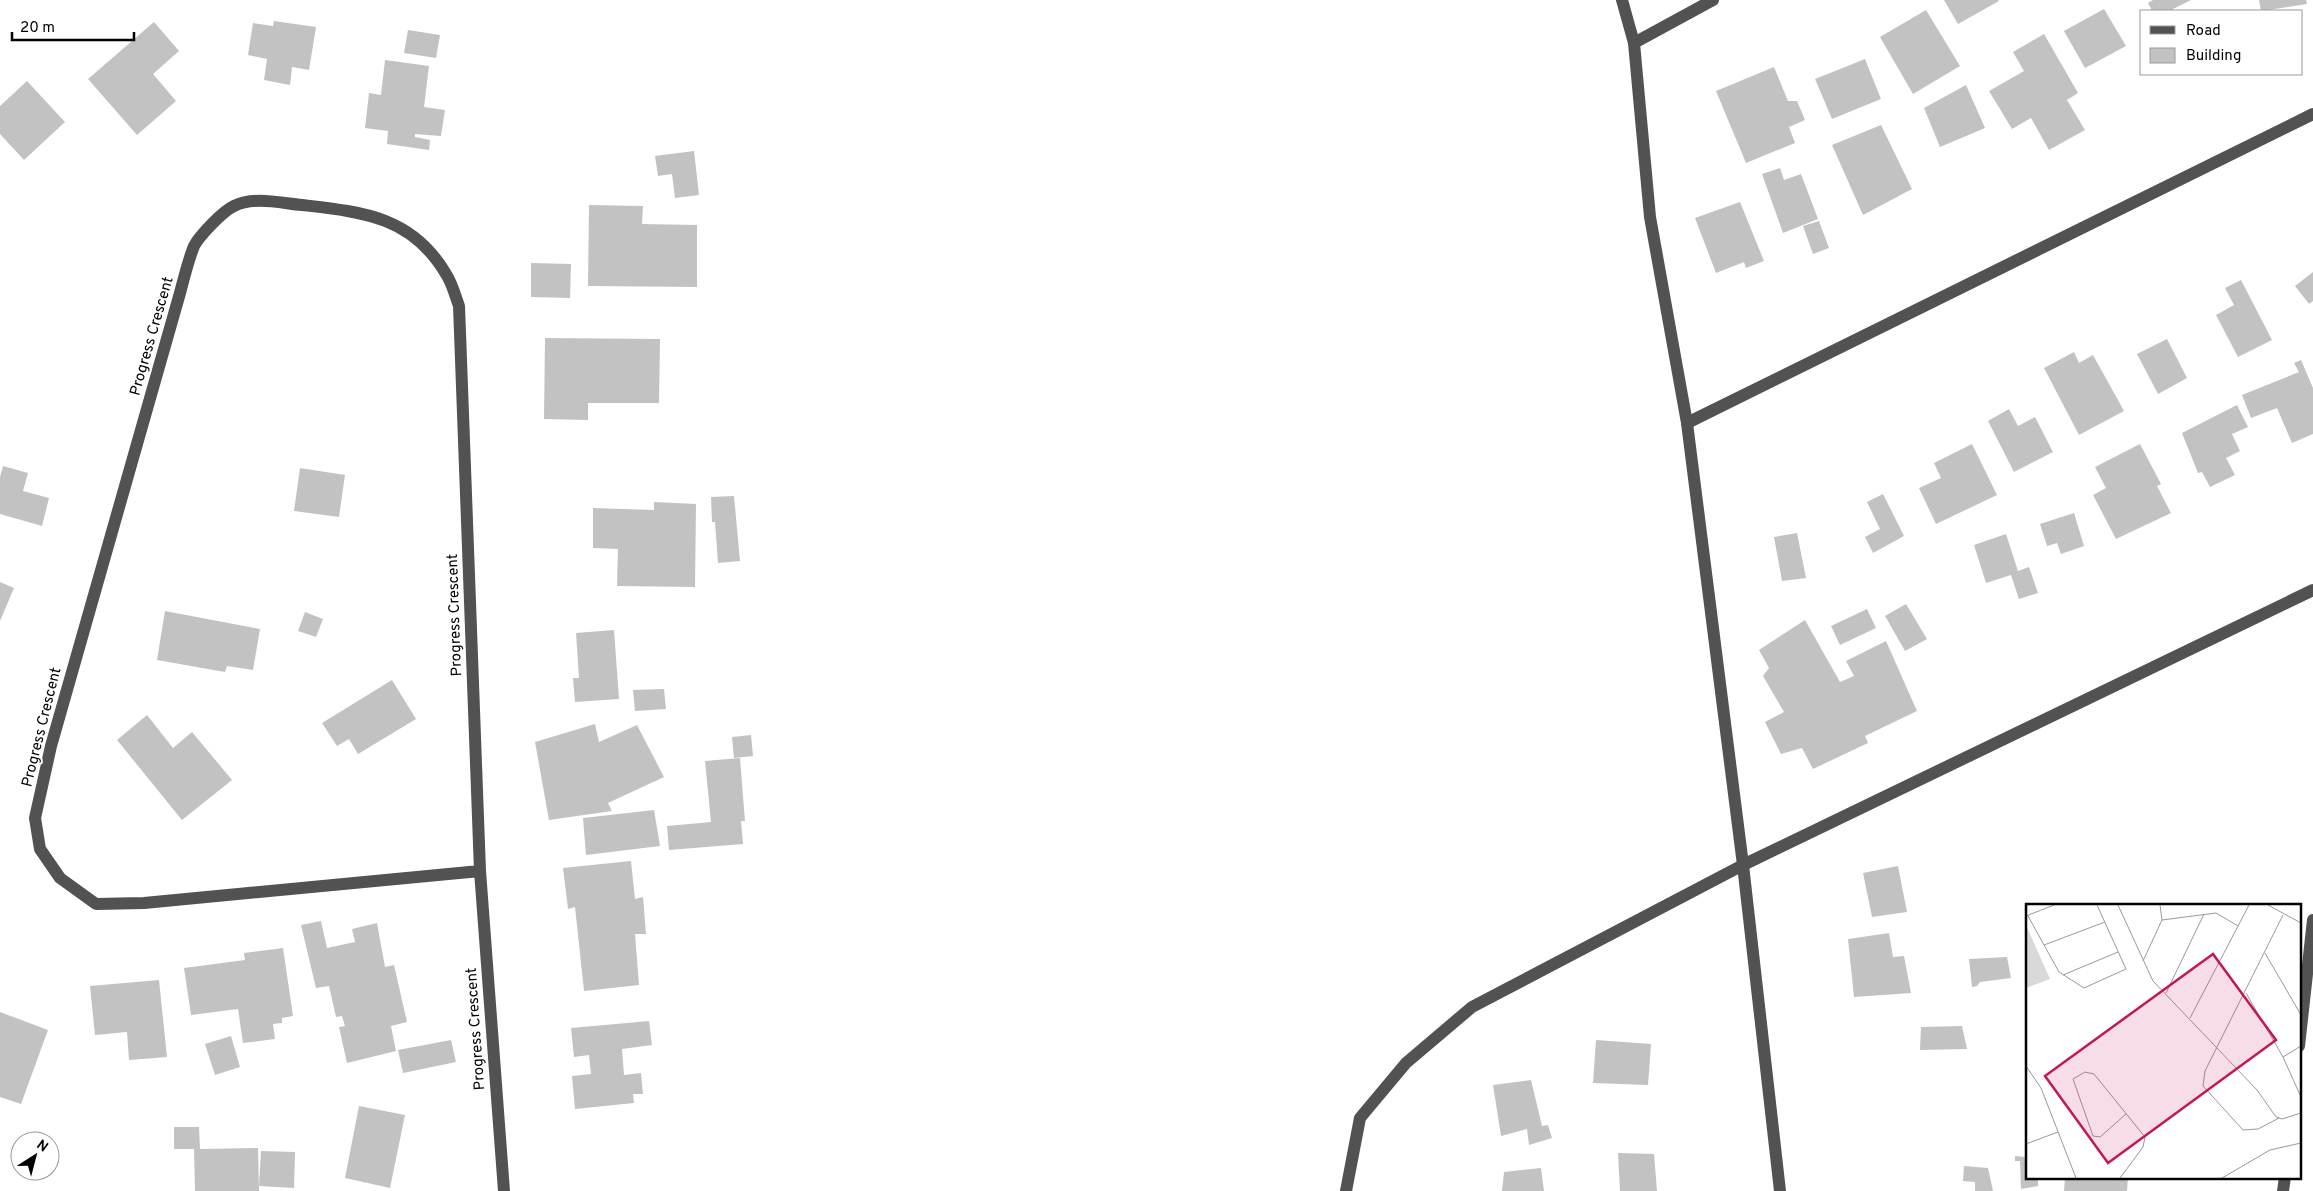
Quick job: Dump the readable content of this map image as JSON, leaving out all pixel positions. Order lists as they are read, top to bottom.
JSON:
{
  "streets": {
    "street": ["Progress Crescent"]
  },
  "legend": ["Road", "Building"],
  "scale_bar": "20 m",
  "north": "top right"
}
